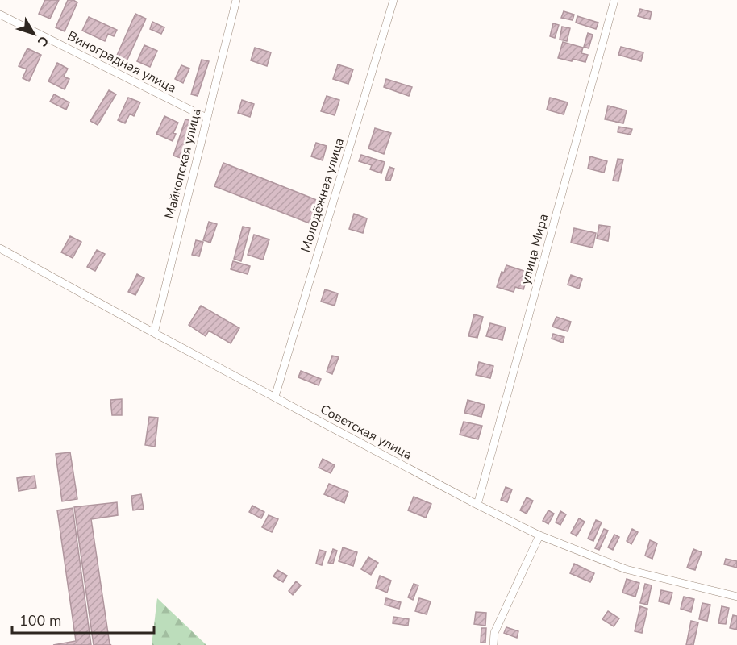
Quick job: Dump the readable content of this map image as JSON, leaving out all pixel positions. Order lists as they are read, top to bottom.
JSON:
{
  "streets": {
    "street": [
      "Виноградная улица",
      "Майкопская улица",
      "Молодёжная улица",
      "улица Мира",
      "Советская улица"
    ]
  },
  "crossings": [
    ["Виноградная улица", "Майкопская улица"],
    ["Майкопская улица", "Советская улица"],
    ["Молодёжная улица", "Советская улица"],
    ["улица Мира", "Советская улица"]
  ],
  "scale_bar": "100 m",
  "north": "bottom right"
}
